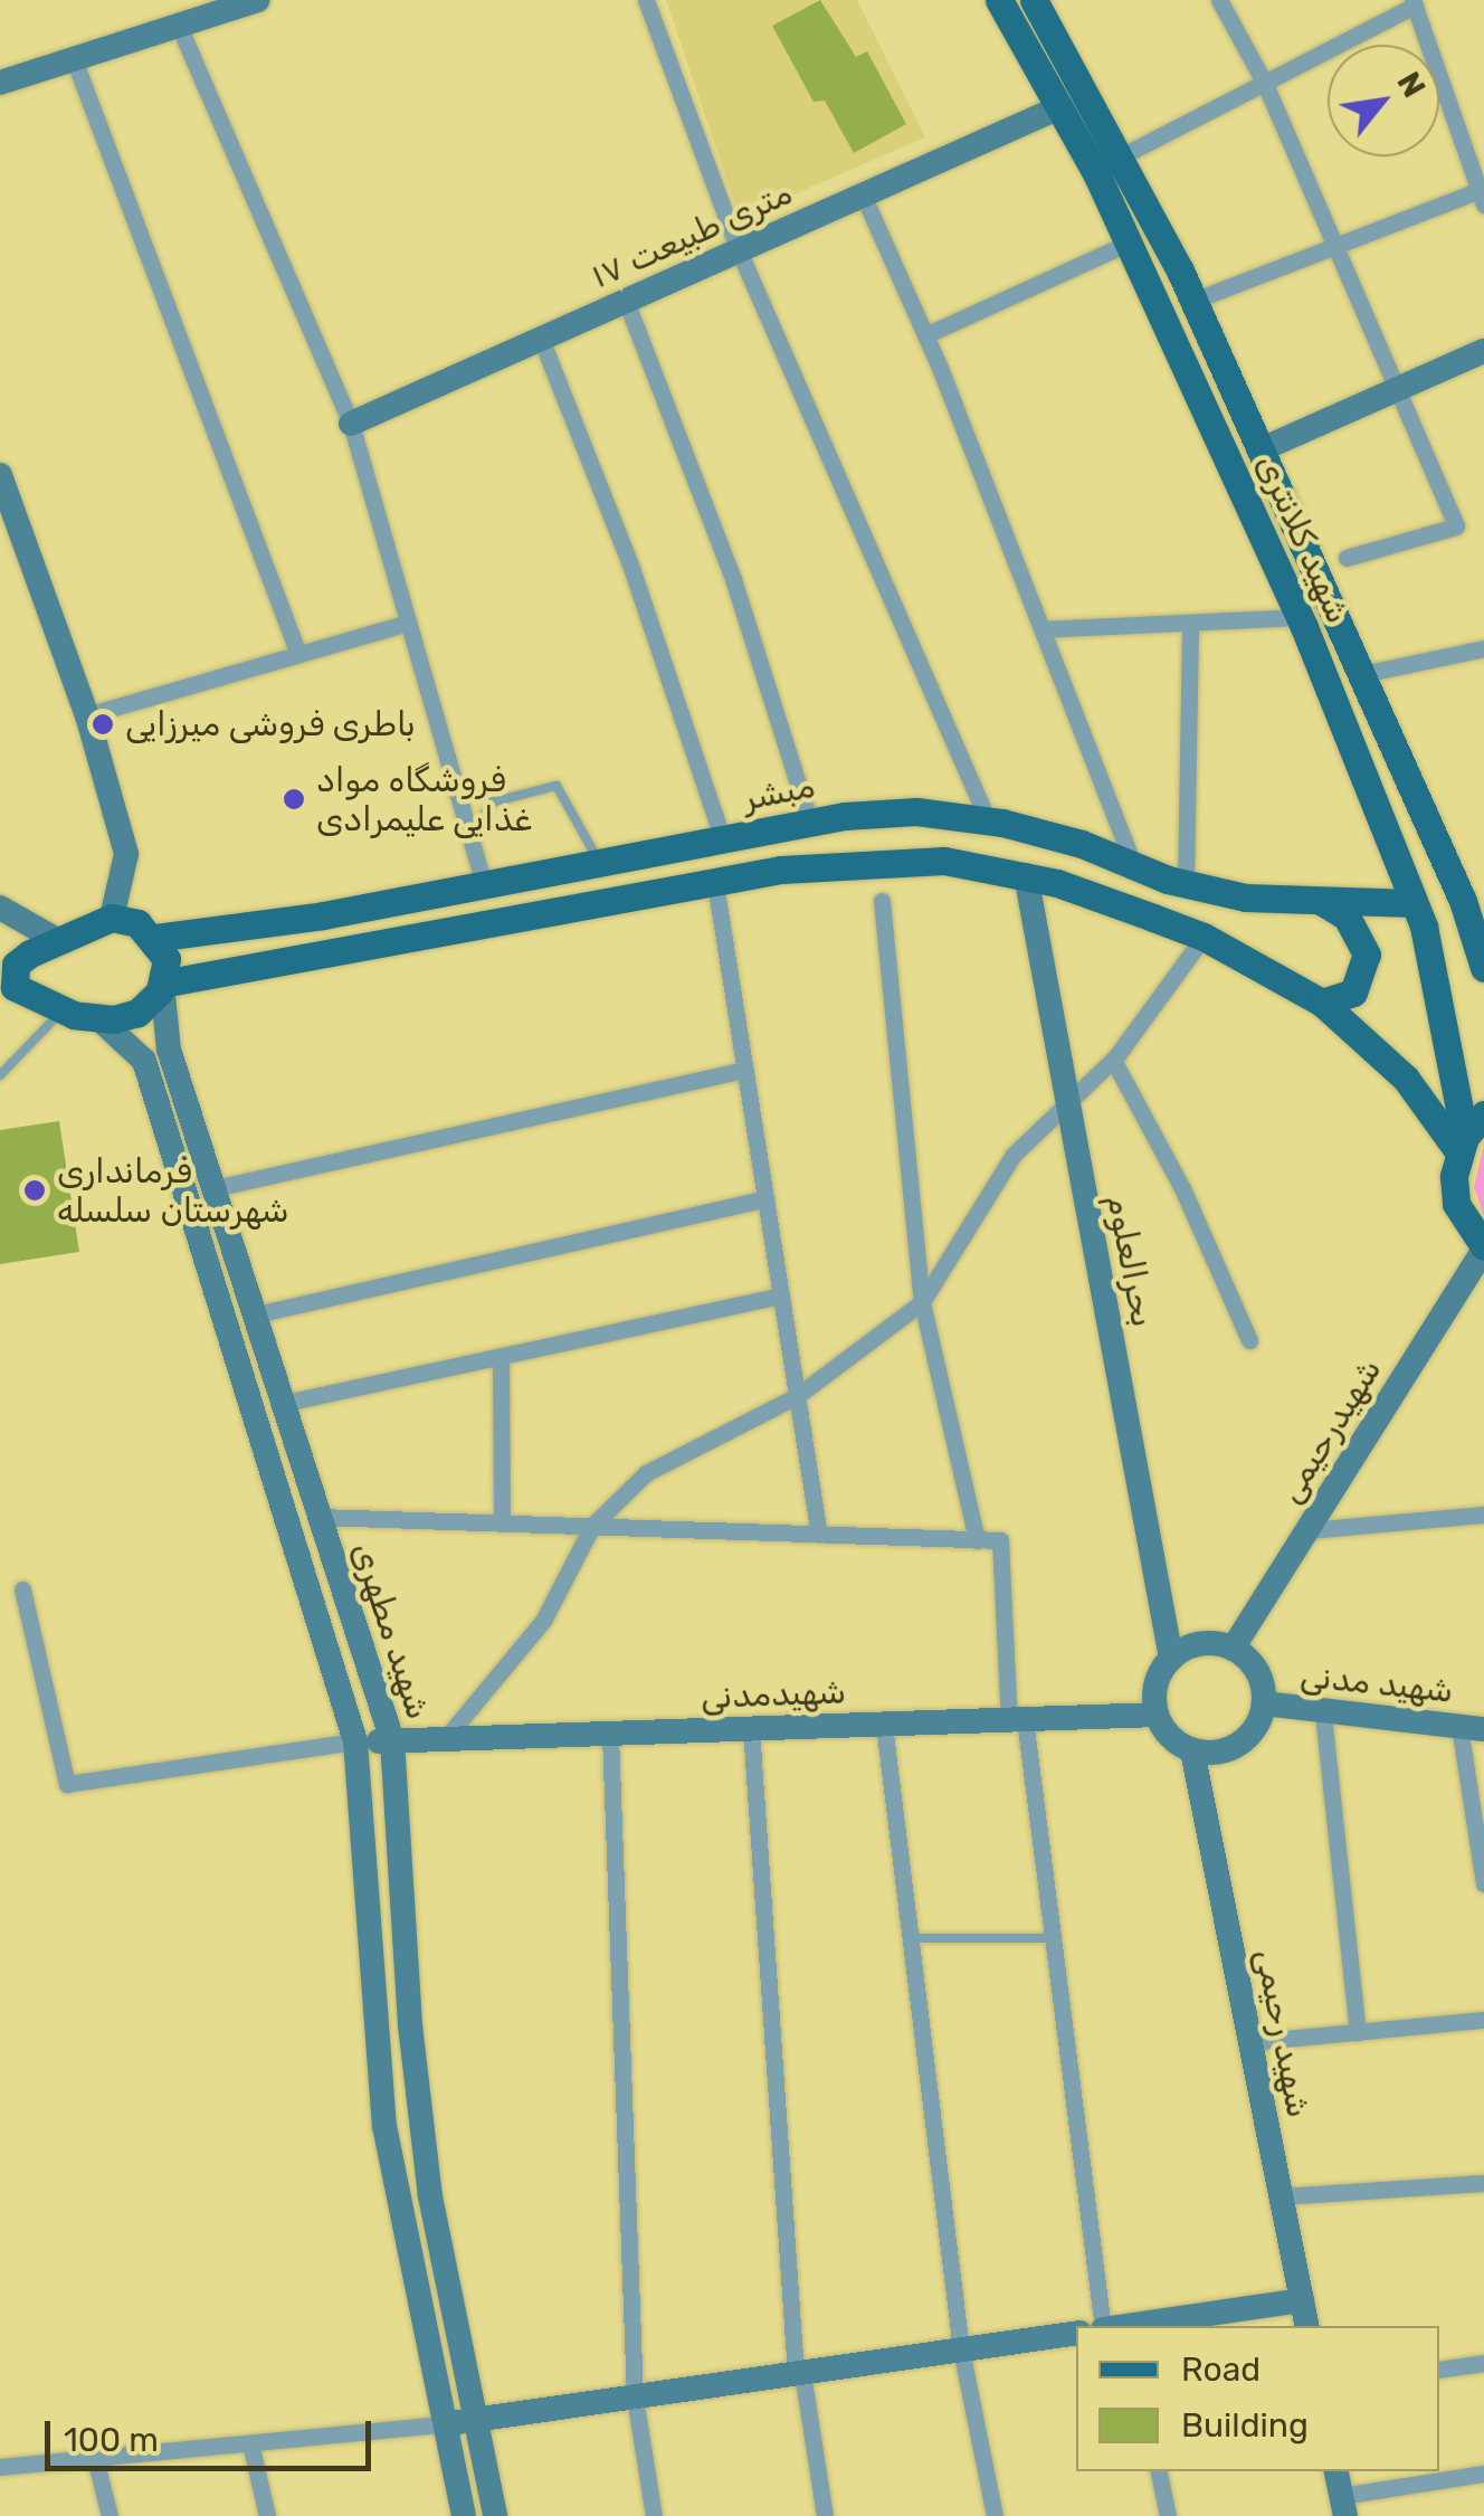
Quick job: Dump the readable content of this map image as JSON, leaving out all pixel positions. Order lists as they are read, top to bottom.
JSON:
{
  "streets": {
    "main road": [
      "۱۷ متری طبیعت",
      "شهید کلانتری",
      "مبشر",
      "بحرالعلوم",
      "شهیدرحیمی",
      "شهید مطهری",
      "شهید مدنی",
      "شهیدمدنی",
      "شهید رحیمی"
    ]
  },
  "crossings": [
    ["۱۷ متری طبیعت", "شهید کلانتری"],
    ["شهید کلانتری", "مبشر"],
    ["شهید کلانتری", "شهیدرحیمی"],
    ["بحرالعلوم", "شهیدرحیمی"],
    ["بحرالعلوم", "شهید مدنی"],
    ["بحرالعلوم", "شهیدمدنی"],
    ["بحرالعلوم", "شهید رحیمی"],
    ["شهیدرحیمی", "شهید مدنی"],
    ["شهیدرحیمی", "شهیدمدنی"],
    ["شهیدرحیمی", "شهید رحیمی"],
    ["شهید مطهری", "شهیدمدنی"],
    ["شهید مدنی", "شهیدمدنی"],
    ["شهید مدنی", "شهید رحیمی"],
    ["شهیدمدنی", "شهید رحیمی"]
  ],
  "places": ["باطری فروشی میرزایی", "فروشگاه مواد غذایی علیمرادی", "فرمانداری شهرستان سلسله"],
  "legend": ["Road", "Building"],
  "scale_bar": "100 m",
  "north": "top right"
}
